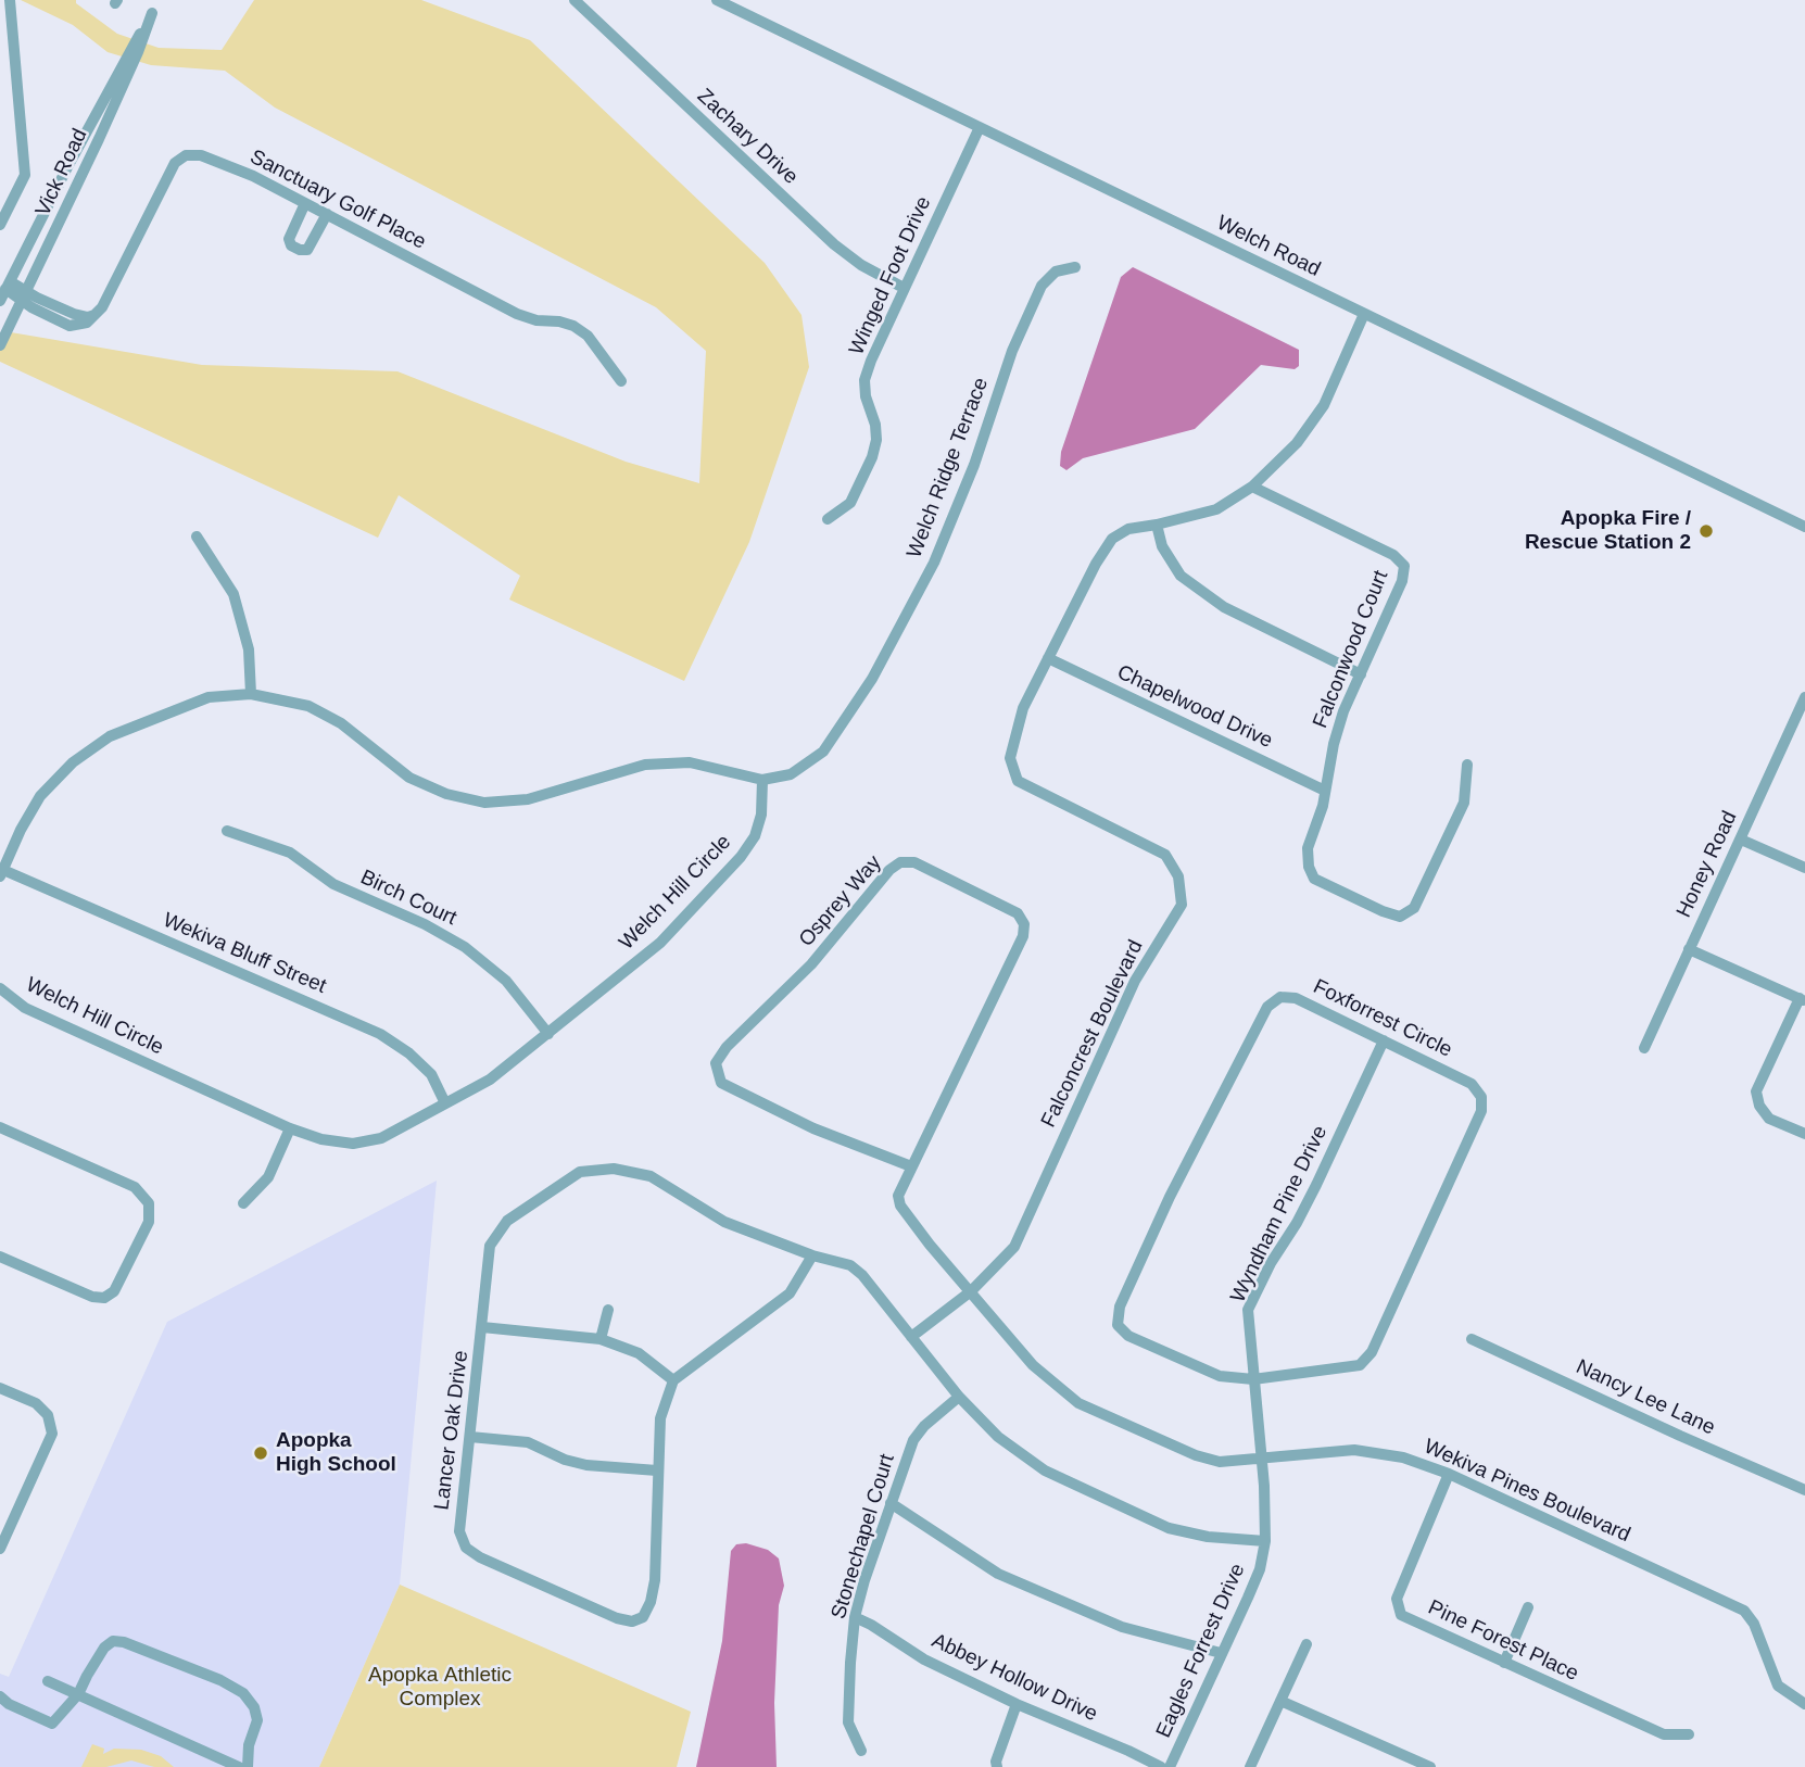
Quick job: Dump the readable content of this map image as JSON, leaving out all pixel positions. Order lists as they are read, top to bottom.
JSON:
{
  "streets": {
    "street": [
      "Zachary Drive",
      "Vick Road",
      "Sanctuary Golf Place",
      "Welch Road",
      "Winged Foot Drive",
      "Welch Ridge Terrace",
      "Falconwood Court",
      "Chapelwood Drive",
      "Honey Road",
      "Welch Hill Circle",
      "Birch Court",
      "Osprey Way",
      "Wekiva Bluff Street",
      "Foxforrest Circle",
      "Falconcrest Boulevard",
      "Wyndham Pine Drive",
      "Nancy Lee Lane",
      "Lancer Oak Drive",
      "Wekiva Pines Boulevard",
      "Stonechapel Court",
      "Pine Forest Place",
      "Eagles Forrest Drive",
      "Abbey Hollow Drive"
    ]
  },
  "crossings": [
    ["Zachary Drive", "Winged Foot Drive"],
    ["Welch Road", "Winged Foot Drive"],
    ["Welch Road", "Falconcrest Boulevard"],
    ["Welch Ridge Terrace", "Welch Hill Circle"],
    ["Falconwood Court", "Chapelwood Drive"],
    ["Falconwood Court", "Falconcrest Boulevard"],
    ["Chapelwood Drive", "Falconcrest Boulevard"],
    ["Welch Hill Circle", "Birch Court"],
    ["Welch Hill Circle", "Wekiva Bluff Street"],
    ["Osprey Way", "Wekiva Pines Boulevard"],
    ["Foxforrest Circle", "Wyndham Pine Drive"],
    ["Falconcrest Boulevard", "Lancer Oak Drive"],
    ["Falconcrest Boulevard", "Wekiva Pines Boulevard"],
    ["Wyndham Pine Drive", "Wekiva Pines Boulevard"],
    ["Wyndham Pine Drive", "Eagles Forrest Drive"],
    ["Lancer Oak Drive", "Stonechapel Court"],
    ["Lancer Oak Drive", "Eagles Forrest Drive"],
    ["Wekiva Pines Boulevard", "Pine Forest Place"],
    ["Wekiva Pines Boulevard", "Eagles Forrest Drive"],
    ["Stonechapel Court", "Abbey Hollow Drive"]
  ],
  "parks": ["Apopka Athletic Complex"],
  "places": ["Apopka Fire / Rescue Station 2", "Apopka High School"]
}
